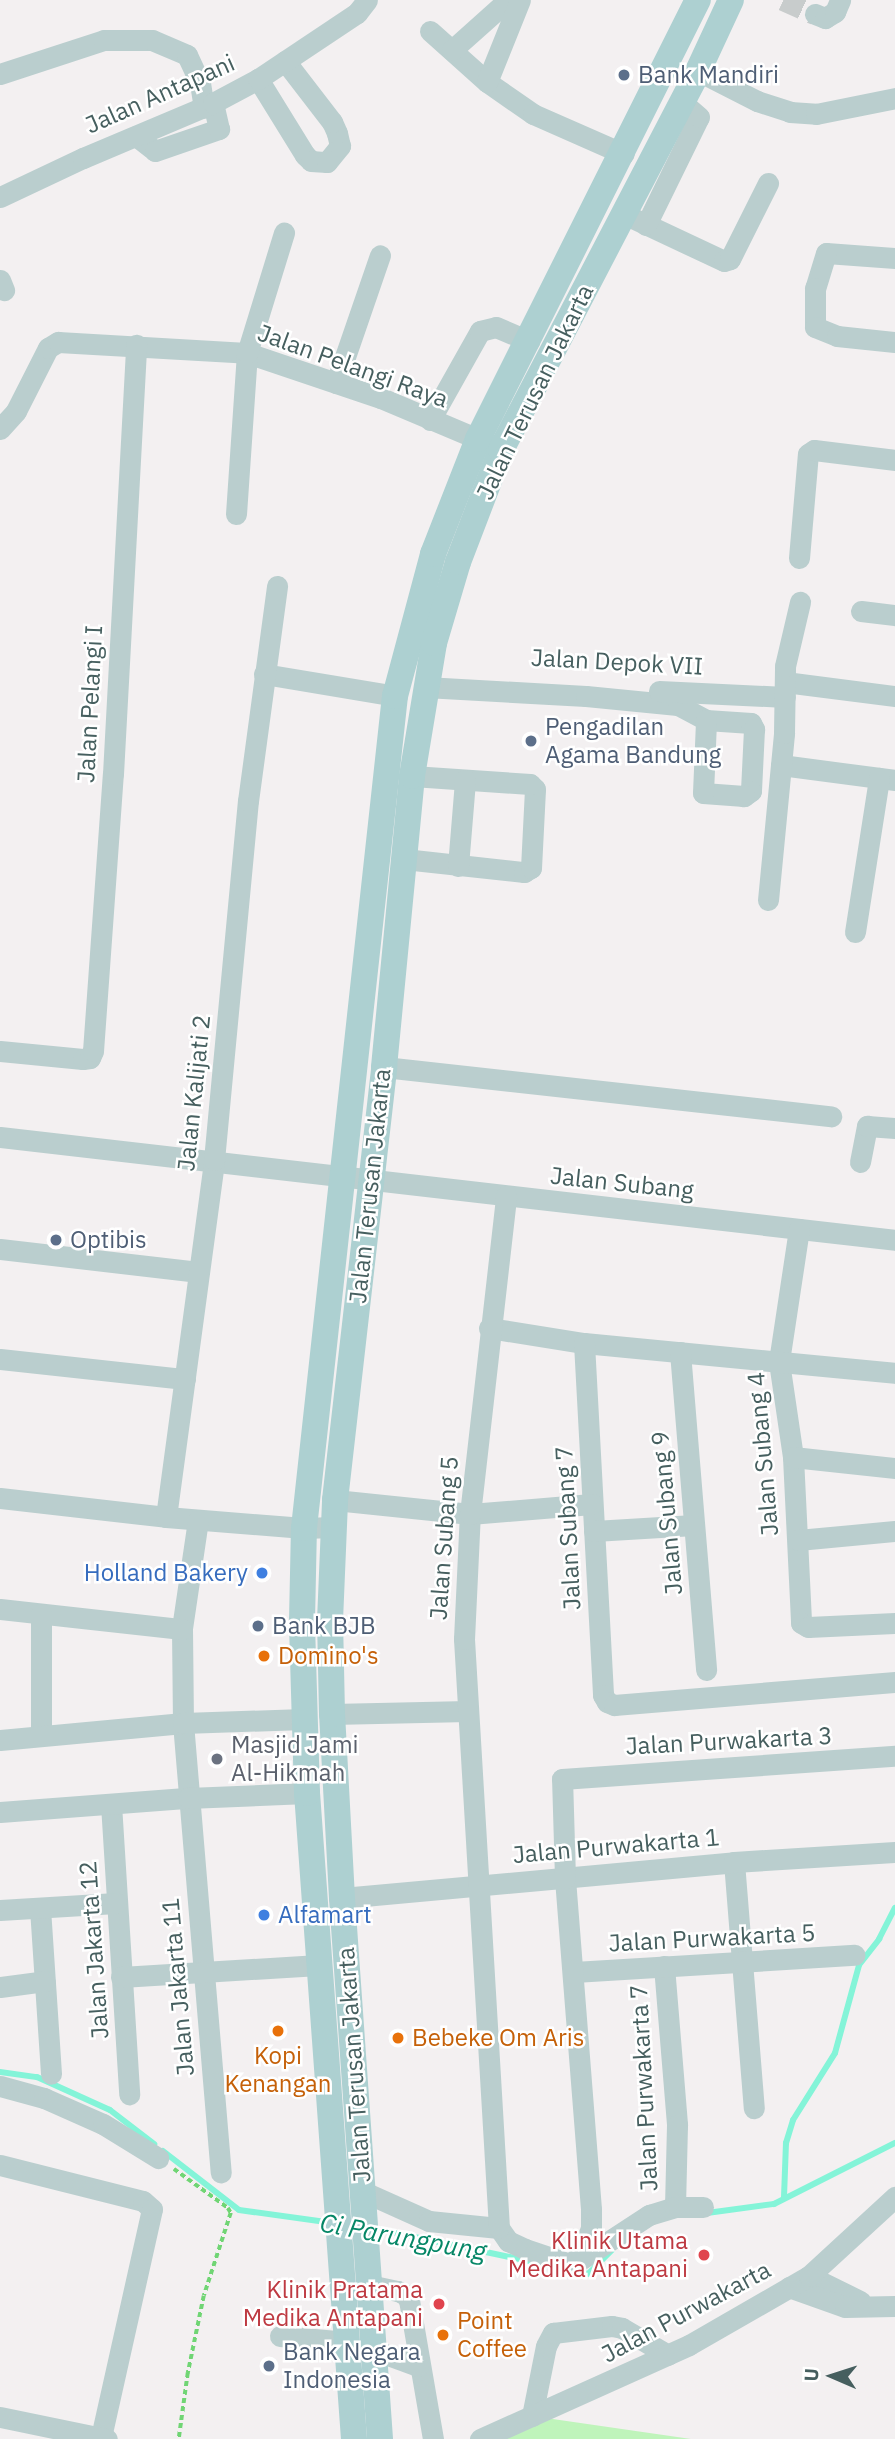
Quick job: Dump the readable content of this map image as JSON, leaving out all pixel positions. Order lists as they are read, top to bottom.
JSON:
{
  "streets": {
    "main road": ["Jalan Terusan Jakarta"],
    "street": [
      "Jalan Antapani",
      "Jalan Pelangi Raya",
      "Jalan Depok VII",
      "Jalan Pelangi I",
      "Jalan Kalijati 2",
      "Jalan Subang",
      "Jalan Subang 4",
      "Jalan Subang 9",
      "Jalan Subang 7",
      "Jalan Subang 5",
      "Jalan Purwakarta 3",
      "Jalan Purwakarta 1",
      "Jalan Purwakarta 5",
      "Jalan Jakarta 12",
      "Jalan Jakarta 11",
      "Jalan Purwakarta 7",
      "Jalan Purwakarta"
    ]
  },
  "crossings": [
    ["Jalan Pelangi Raya", "Jalan Terusan Jakarta"],
    ["Jalan Pelangi Raya", "Jalan Pelangi I"],
    ["Jalan Terusan Jakarta", "Jalan Depok VII"],
    ["Jalan Terusan Jakarta", "Jalan Subang"],
    ["Jalan Terusan Jakarta", "Jalan Purwakarta 1"],
    ["Jalan Kalijati 2", "Jalan Subang"],
    ["Jalan Subang", "Jalan Subang 4"],
    ["Jalan Subang", "Jalan Subang 5"],
    ["Jalan Subang 5", "Jalan Purwakarta 1"],
    ["Jalan Purwakarta 3", "Jalan Purwakarta 1"],
    ["Jalan Purwakarta 5", "Jalan Purwakarta 7"]
  ],
  "water": ["Ci Parungpung"],
  "places": [
    "Bank Mandiri",
    "Pengadilan Agama Bandung",
    "Optibis",
    "Holland Bakery",
    "Bank BJB",
    "Domino's",
    "Masjid Jami Al-Hikmah",
    "Alfamart",
    "Kopi Kenangan",
    "Bebeke Om Aris",
    "Klinik Utama Medika Antapani",
    "Klinik Pratama Medika Antapani",
    "Point Coffee",
    "Bank Negara Indonesia"
  ],
  "north": "left"
}
